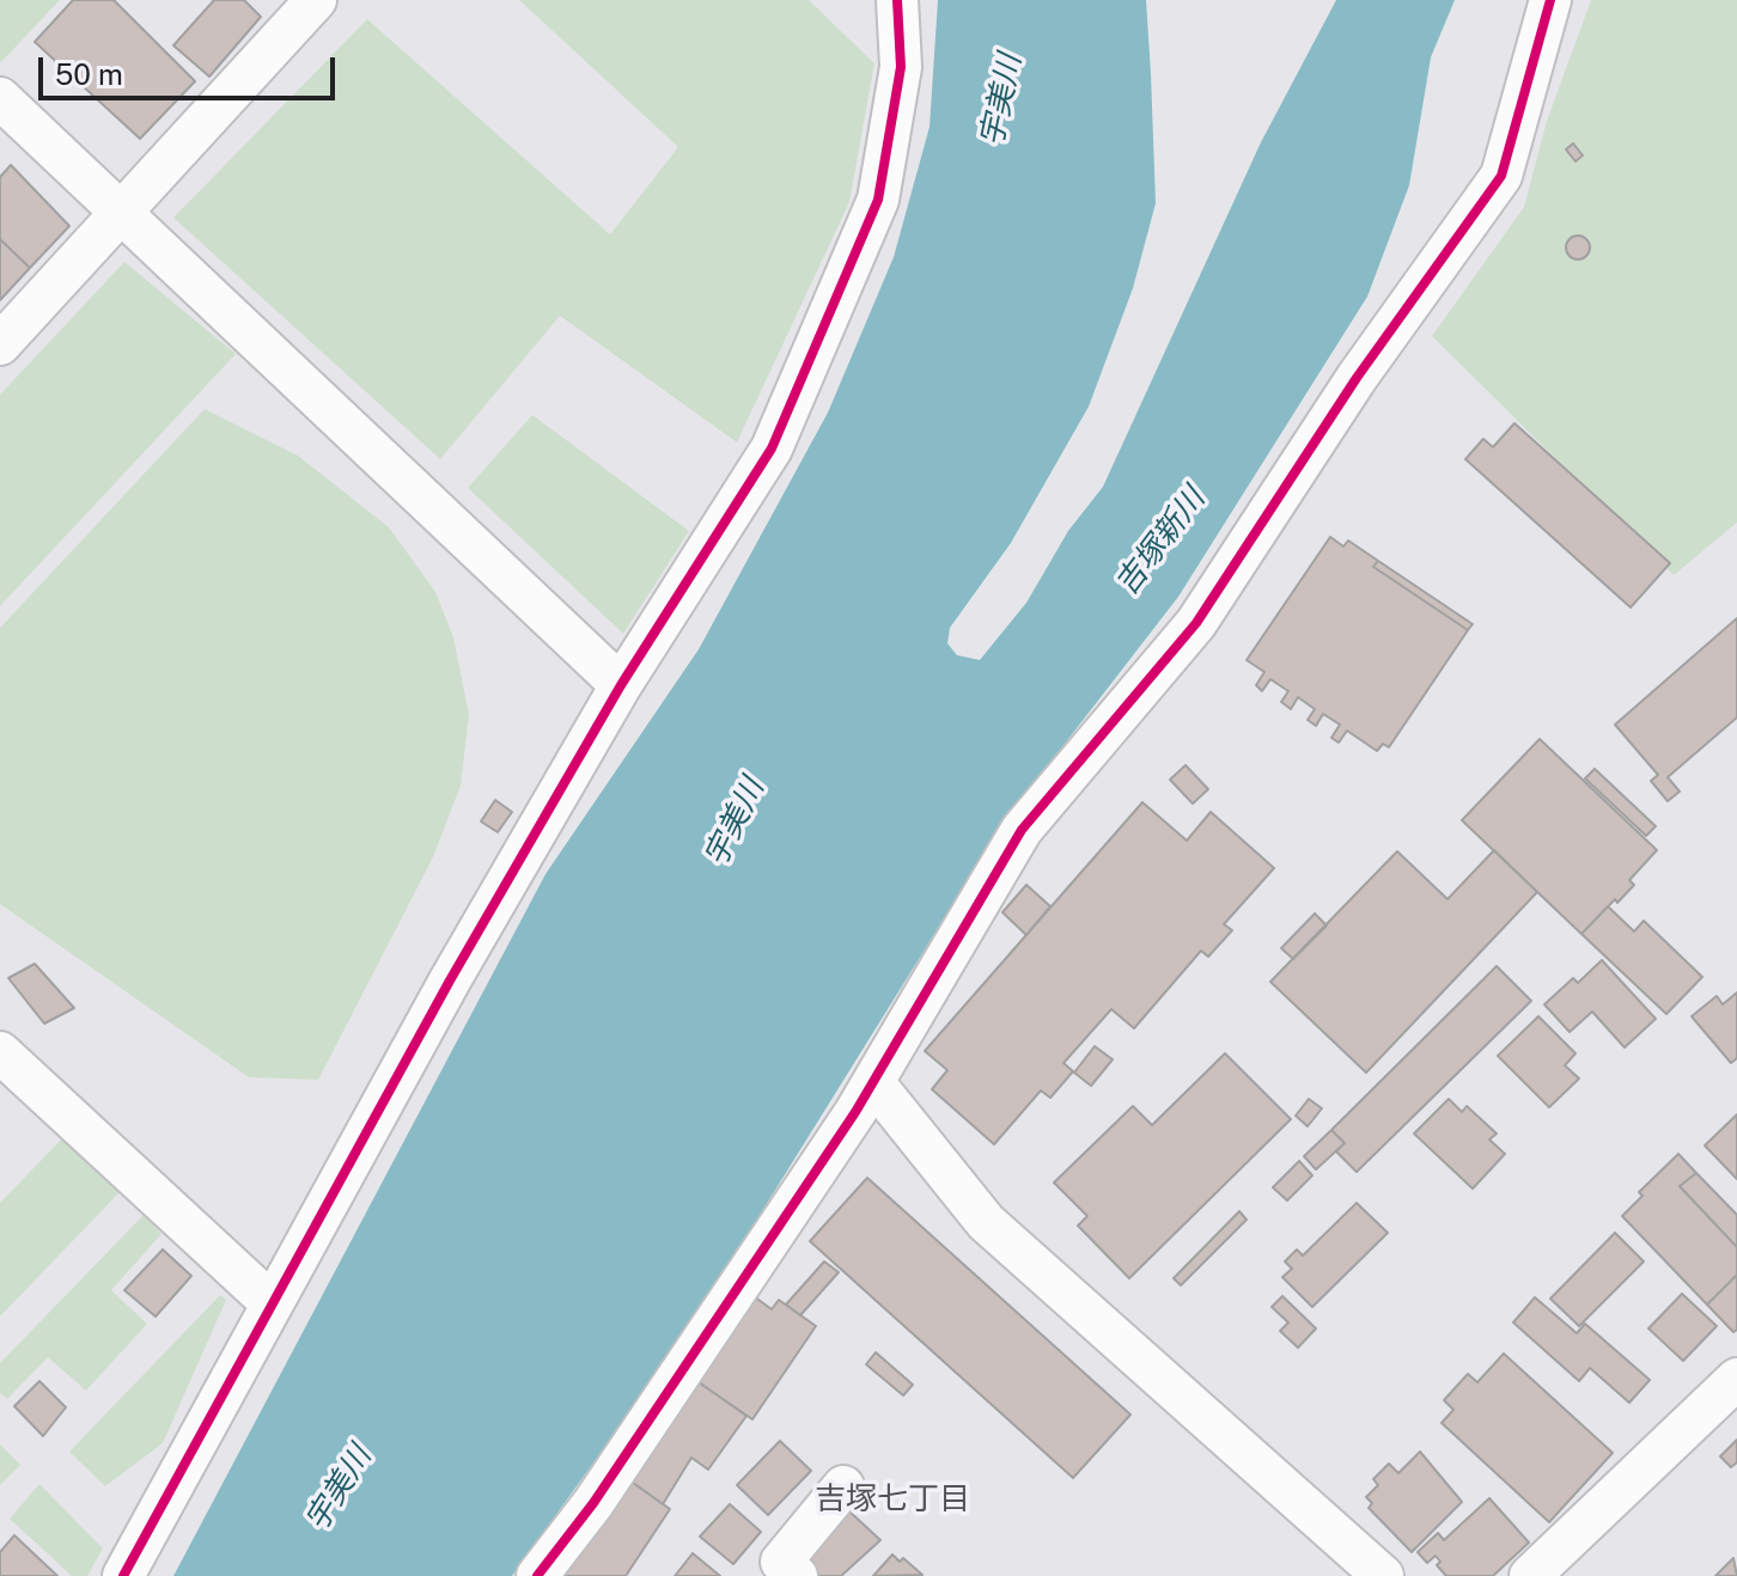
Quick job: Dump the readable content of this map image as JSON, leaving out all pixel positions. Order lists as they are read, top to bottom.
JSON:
{
  "districts": ["吉塚七丁目"],
  "water": ["宇美川", "吉塚新川"],
  "scale_bar": "50 m"
}
